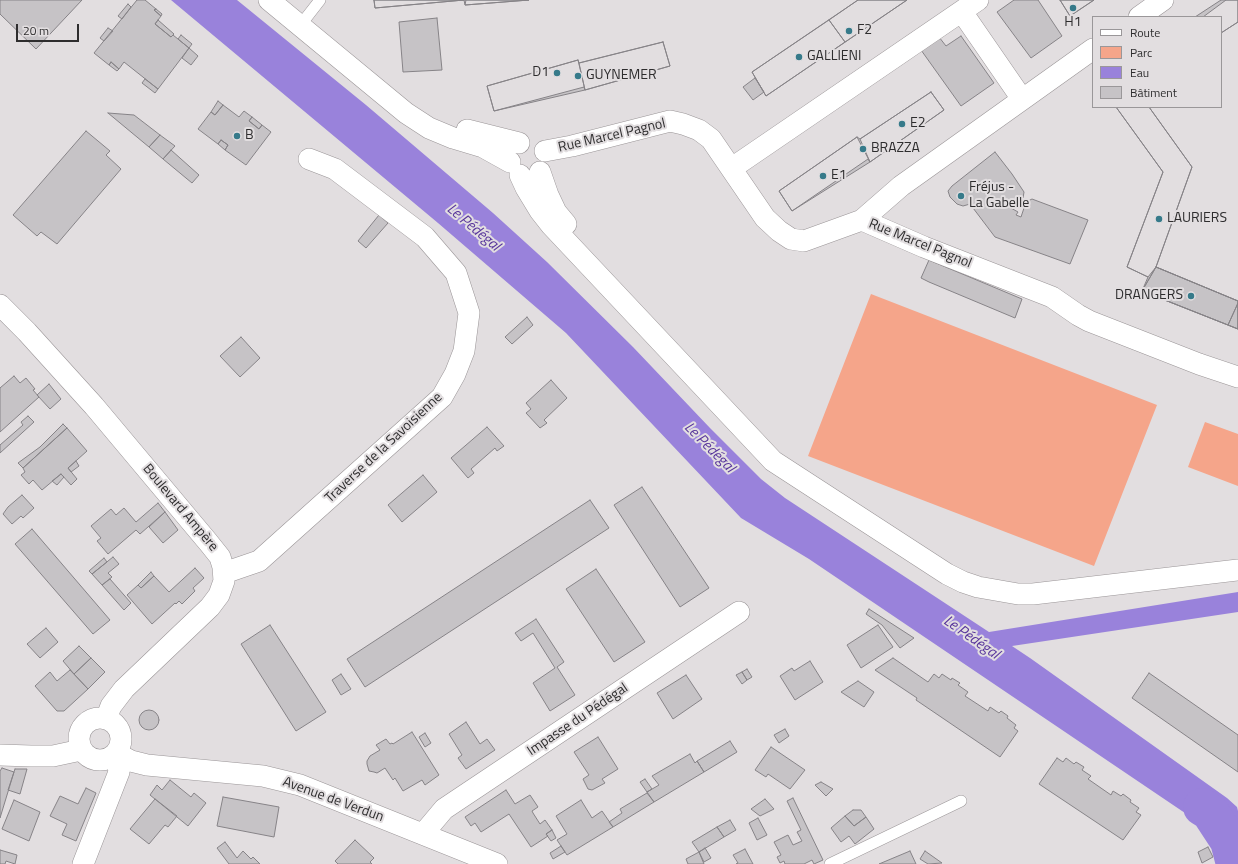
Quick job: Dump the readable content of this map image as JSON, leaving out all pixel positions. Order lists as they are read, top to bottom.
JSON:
{
  "streets": {
    "street": [
      "Rue Marcel Pagnol",
      "Traverse de la Savoisienne",
      "Boulevard Ampère",
      "Impasse du Pédégal",
      "Avenue de Verdun"
    ]
  },
  "crossings": [
    ["Traverse de la Savoisienne", "Boulevard Ampère"],
    ["Boulevard Ampère", "Avenue de Verdun"],
    ["Impasse du Pédégal", "Avenue de Verdun"]
  ],
  "water": ["Le Pédégal"],
  "places": [
    "H1",
    "F2",
    "GALLIENI",
    "D1",
    "GUYNEMER",
    "E2",
    "B",
    "BRAZZA",
    "E1",
    "Fréjus - La Gabelle",
    "LAURIERS",
    "DRANGERS"
  ],
  "legend": [
    "Route",
    "Parc",
    "Eau",
    "Bâtiment"
  ],
  "scale_bar": "20 m"
}
